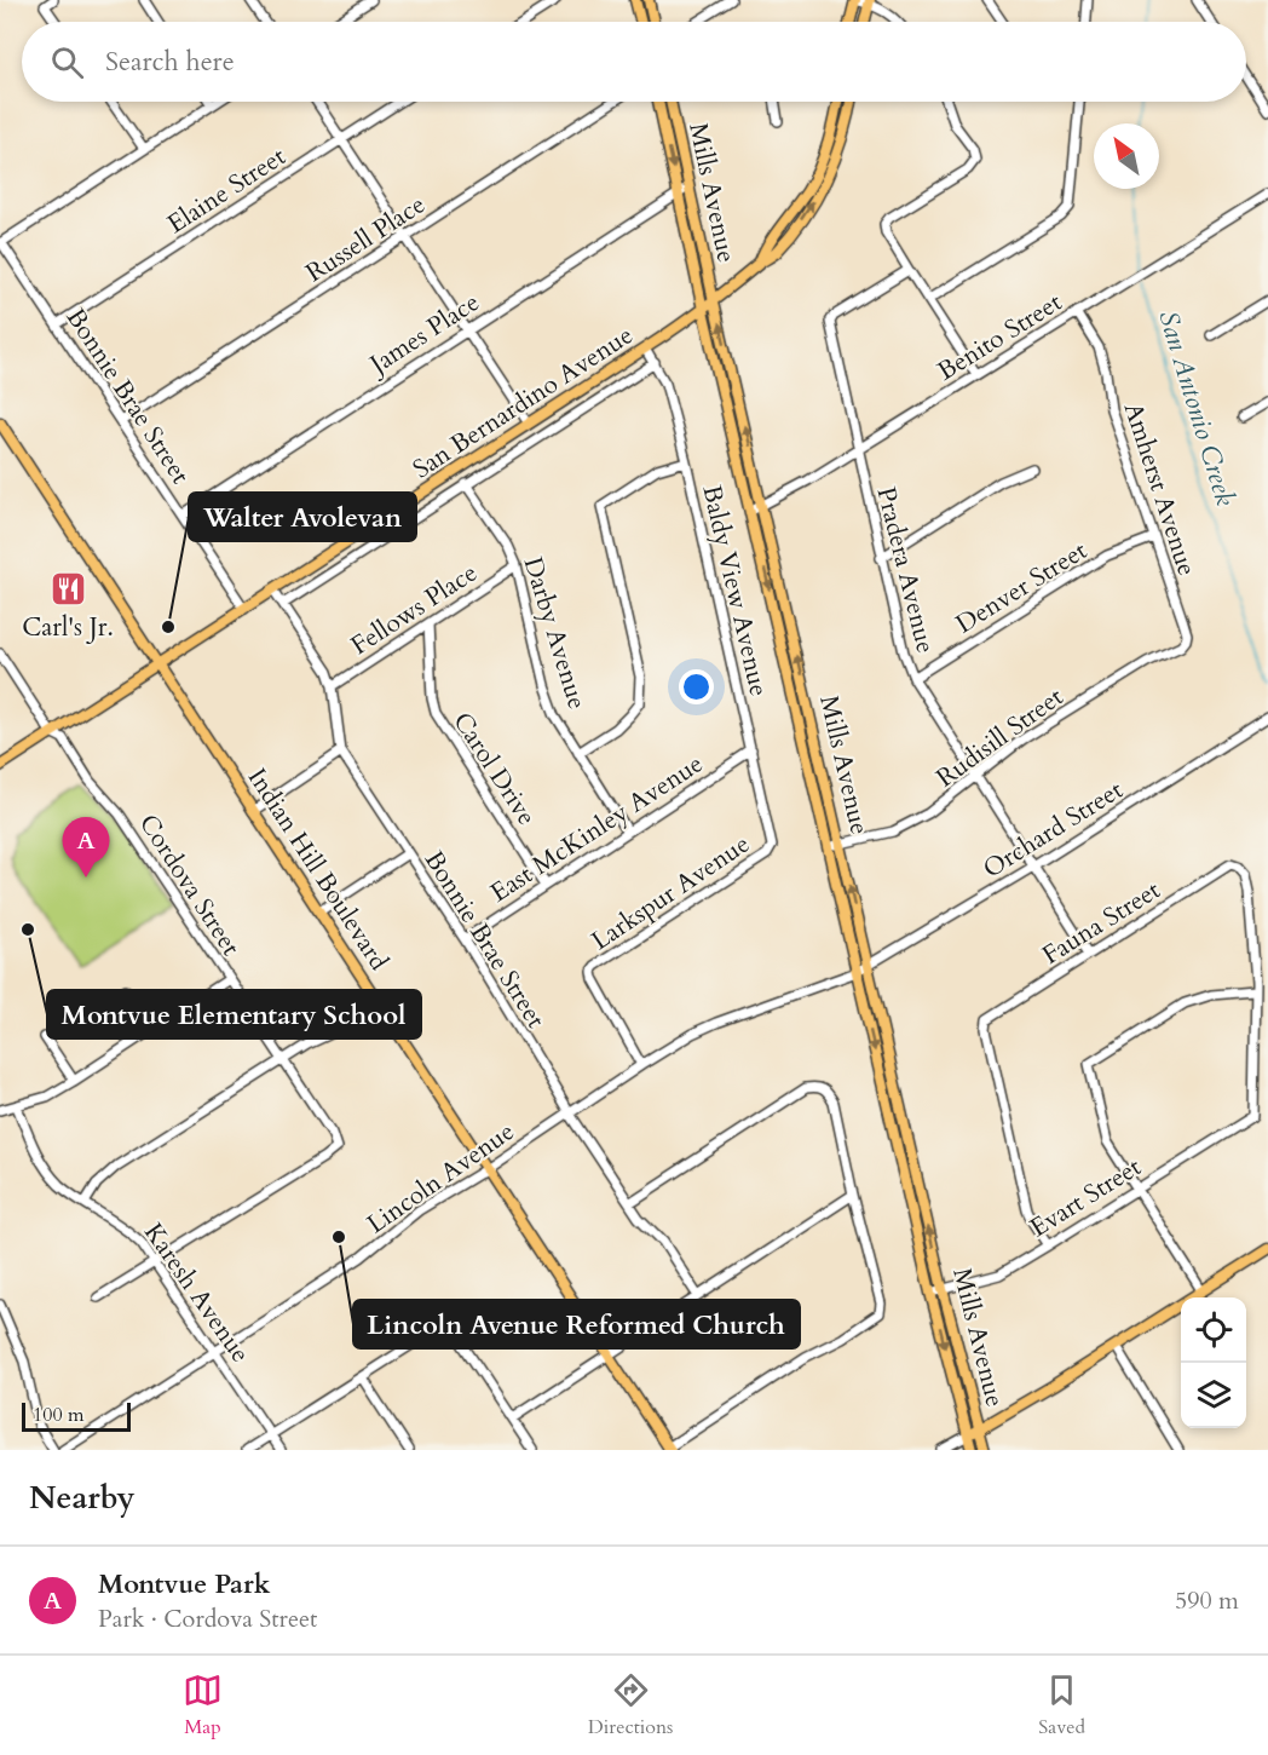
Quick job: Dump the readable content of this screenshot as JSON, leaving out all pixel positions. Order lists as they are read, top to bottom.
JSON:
{
  "streets": {
    "main road": ["Mills Avenue", "San Bernardino Avenue", "Indian Hill Boulevard"],
    "street": [
      "Elaine Street",
      "Russell Place",
      "James Place",
      "Benito Street",
      "Bonnie Brae Street",
      "Amherst Avenue",
      "Pradera Avenue",
      "Denver Street",
      "Baldy View Avenue",
      "Fellows Place",
      "Darby Avenue",
      "Rudisill Street",
      "Carol Drive",
      "East McKinley Avenue",
      "Orchard Street",
      "Cordova Street",
      "Larkspur Avenue",
      "Fauna Street",
      "Lincoln Avenue",
      "Evart Street",
      "Karesh Avenue"
    ]
  },
  "crossings": [
    ["Elaine Street", "Bonnie Brae Street"],
    ["Mills Avenue", "James Place"],
    ["Mills Avenue", "Benito Street"],
    ["Mills Avenue", "San Bernardino Avenue"],
    ["Mills Avenue", "Rudisill Street"],
    ["Mills Avenue", "Orchard Street"],
    ["Mills Avenue", "Lincoln Avenue"],
    ["Mills Avenue", "Evart Street"],
    ["Russell Place", "Bonnie Brae Street"],
    ["James Place", "Bonnie Brae Street"],
    ["Benito Street", "Amherst Avenue"],
    ["Benito Street", "Pradera Avenue"],
    ["Bonnie Brae Street", "San Bernardino Avenue"],
    ["Bonnie Brae Street", "Fellows Place"],
    ["Bonnie Brae Street", "East McKinley Avenue"],
    ["Bonnie Brae Street", "Lincoln Avenue"],
    ["San Bernardino Avenue", "Baldy View Avenue"],
    ["San Bernardino Avenue", "Indian Hill Boulevard"],
    ["San Bernardino Avenue", "Cordova Street"],
    ["Amherst Avenue", "Denver Street"],
    ["Amherst Avenue", "Rudisill Street"],
    ["Pradera Avenue", "Denver Street"],
    ["Pradera Avenue", "Rudisill Street"],
    ["Pradera Avenue", "Orchard Street"],
    ["Pradera Avenue", "Fauna Street"],
    ["Baldy View Avenue", "East McKinley Avenue"],
    ["Baldy View Avenue", "Larkspur Avenue"],
    ["Fellows Place", "Darby Avenue"],
    ["Fellows Place", "Carol Drive"],
    ["Darby Avenue", "East McKinley Avenue"],
    ["Carol Drive", "East McKinley Avenue"],
    ["Orchard Street", "Lincoln Avenue"],
    ["Indian Hill Boulevard", "Lincoln Avenue"],
    ["Cordova Street", "Karesh Avenue"],
    ["Larkspur Avenue", "Lincoln Avenue"],
    ["Fauna Street", "Evart Street"],
    ["Lincoln Avenue", "Karesh Avenue"]
  ],
  "water": ["San Antonio Creek"],
  "places": {
    "restaurant": ["Carl's Jr."],
    "other": ["Walter Avolevan", "Montvue Elementary School", "Lincoln Avenue Reformed Church"]
  },
  "scale_bar": "100 m",
  "north": "top left",
  "page": {
    "search": "Search here",
    "pins": "A",
    "scale": "100 m",
    "heading": "Nearby",
    "list": [
      {
        "mark": "A",
        "name": "Montvue Park",
        "note": "Park · Cordova Street",
        "value": "590 m"
      }
    ],
    "nav": ["Map", "Directions", "Saved"]
  }
}
